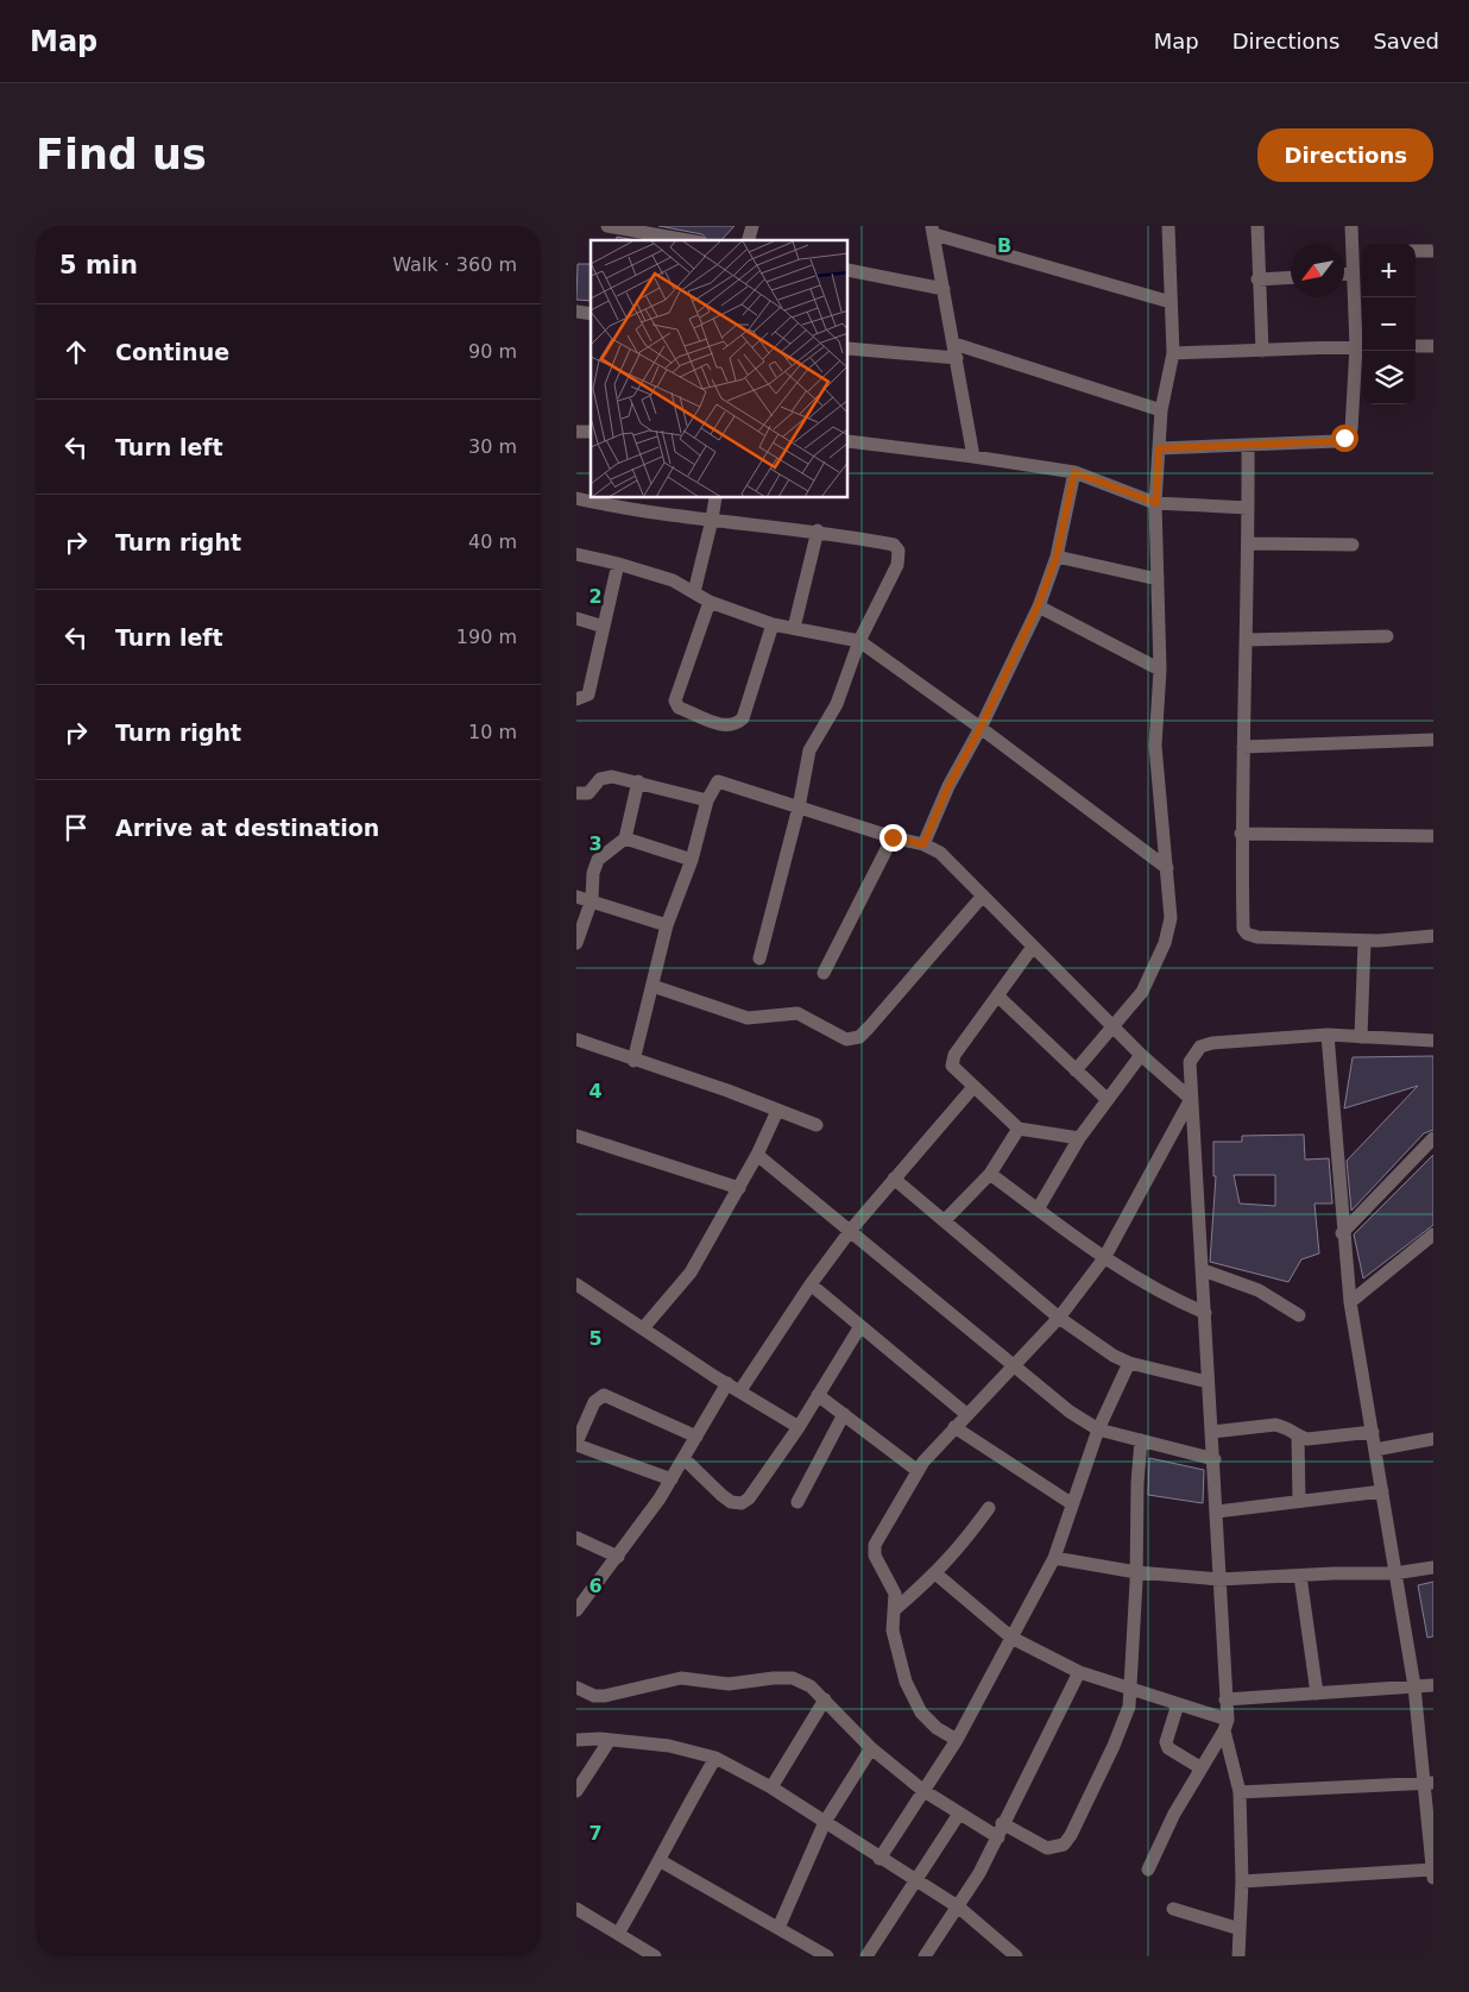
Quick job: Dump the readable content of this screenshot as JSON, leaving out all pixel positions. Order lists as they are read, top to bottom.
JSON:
{
  "north": "bottom left",
  "page": {
    "header": "Map",
    "nav": ["Map", "Directions", "Saved"],
    "buttons": "Directions",
    "title": "Find us",
    "heading": ["5 min", "Walk · 360 m"],
    "map_buttons": ["+", "−"],
    "list": [
      ["Continue", "90 m"],
      ["Turn left", "30 m"],
      ["Turn right", "40 m"],
      ["Turn left", "190 m"],
      ["Turn right", "10 m"],
      "Arrive at destination"
    ]
  },
  "grid": {
    "columns": ["B"],
    "rows": [
      "2",
      "3",
      "4",
      "5",
      "6",
      "7"
    ]
  }
}
